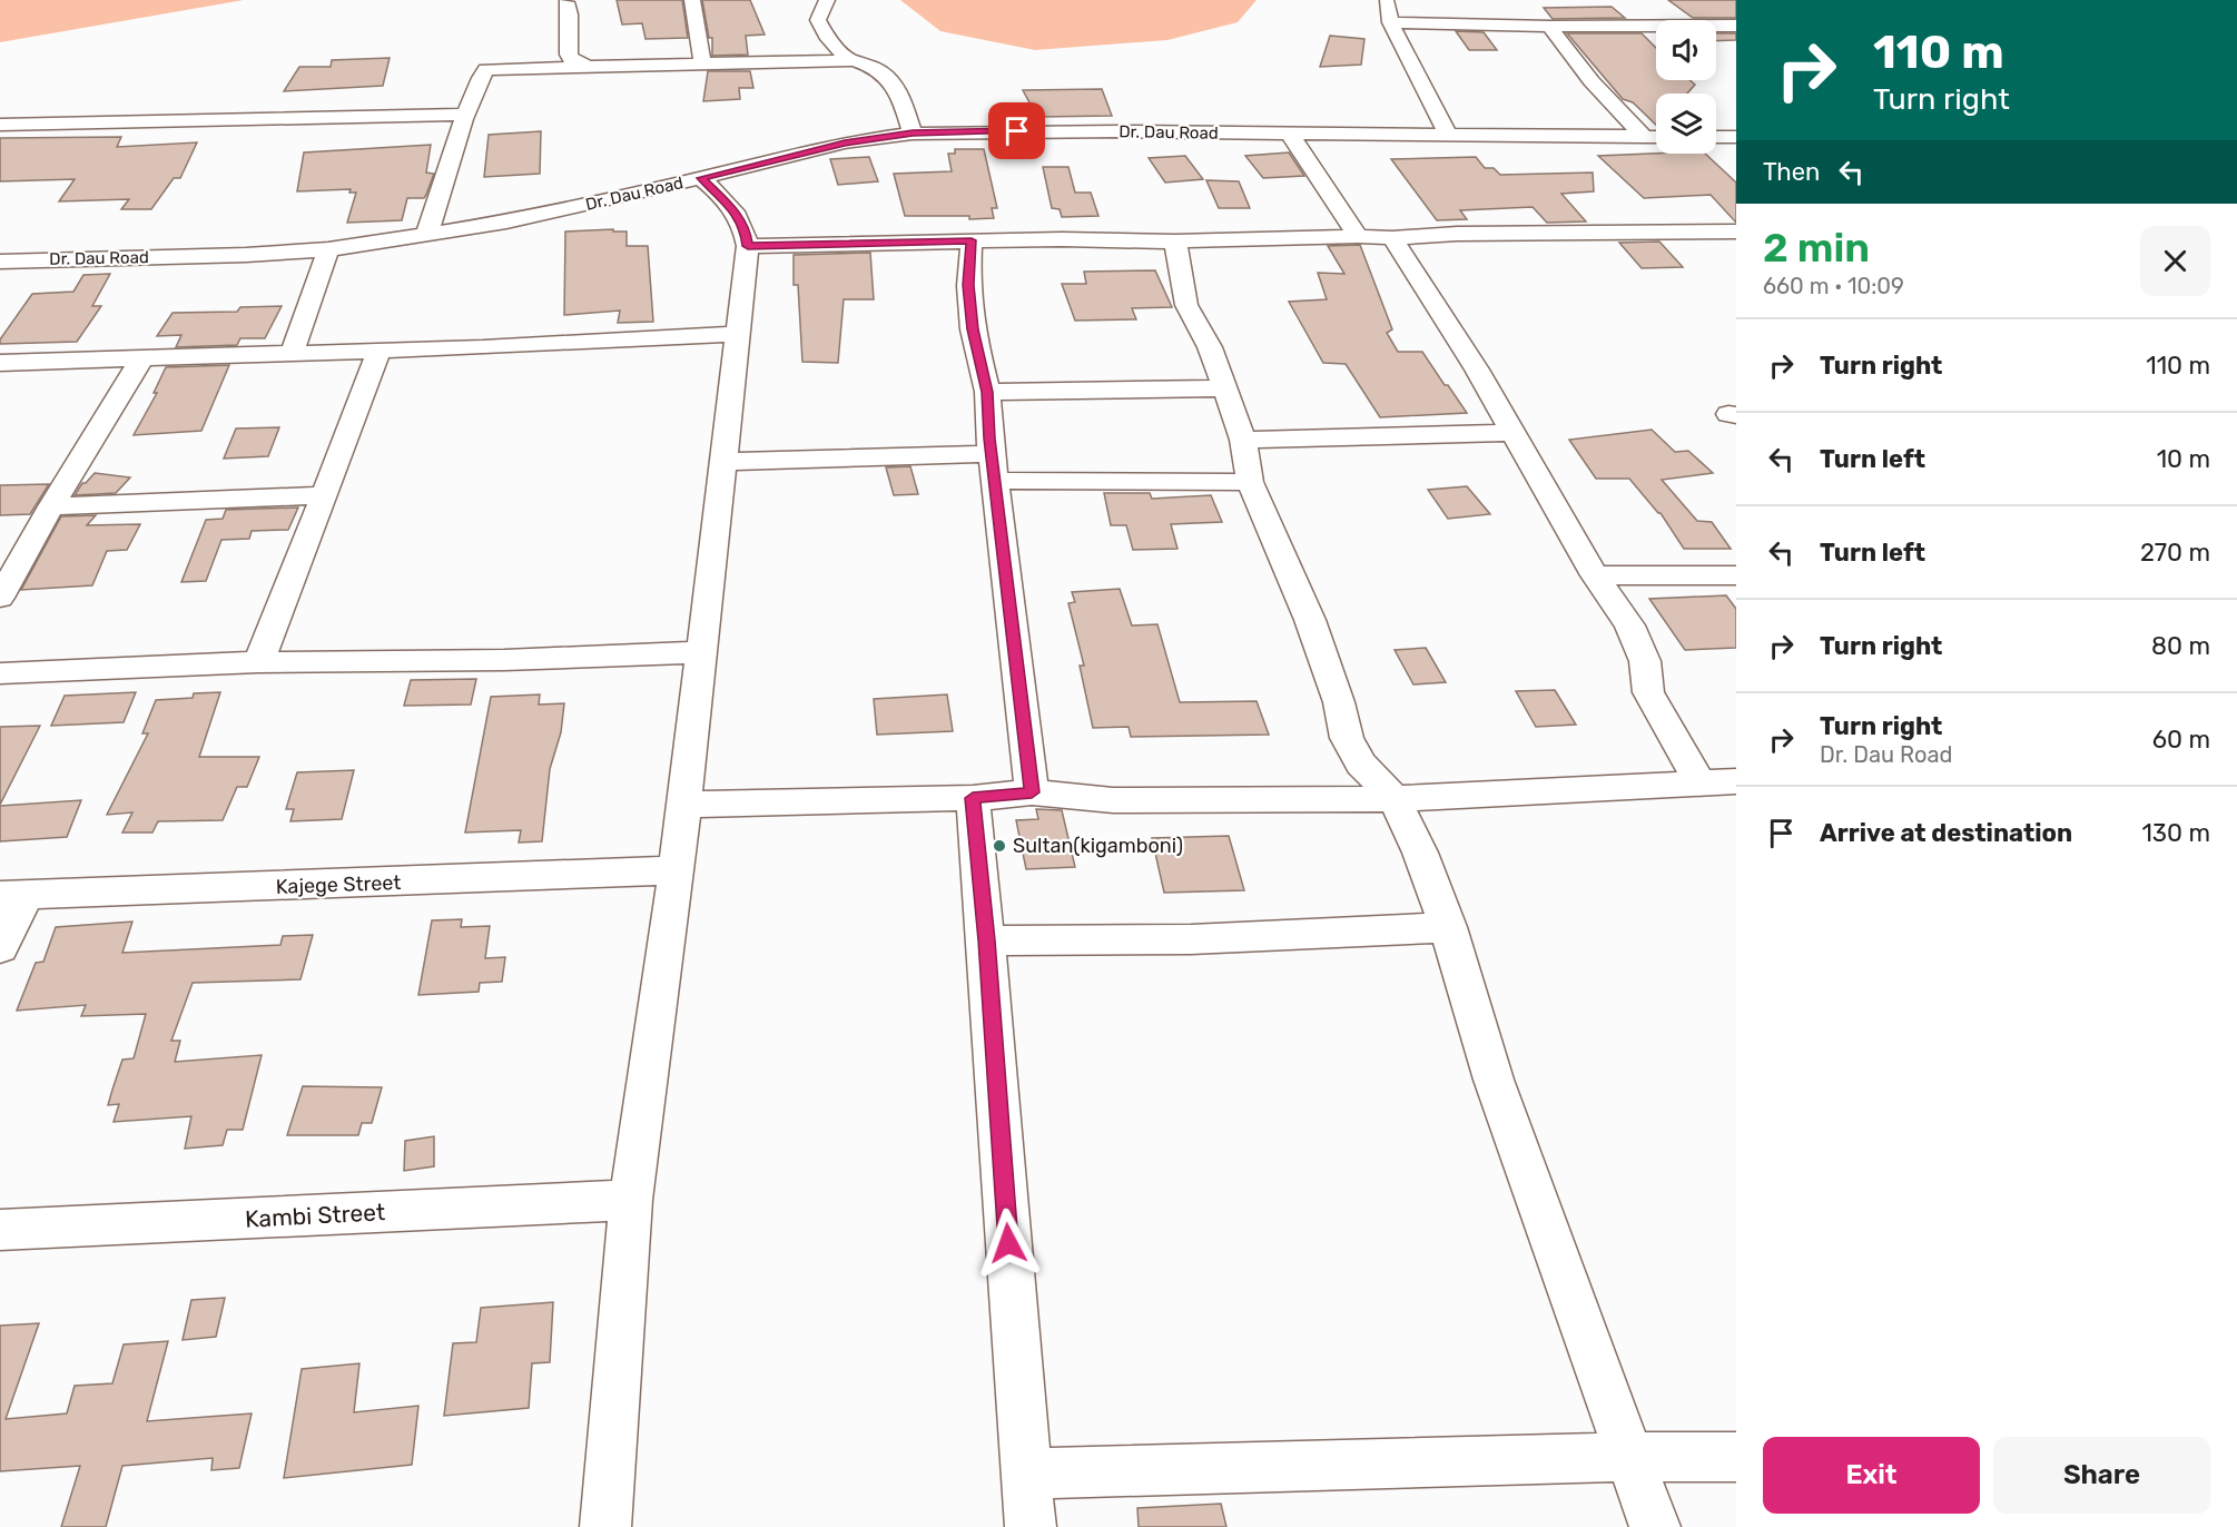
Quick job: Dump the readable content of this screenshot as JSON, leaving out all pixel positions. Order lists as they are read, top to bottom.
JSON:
{
  "streets": {
    "street": ["Dr. Dau Road", "Kajege Street", "Kambi Street"]
  },
  "places": ["Sultan(kigamboni)"],
  "page": {
    "turn": ["110 m", "Turn right"],
    "then": "Then",
    "heading": ["2 min", "660 m · 10:09"],
    "list": [
      {
        "name": "Turn right",
        "value": "110 m"
      },
      {
        "name": "Turn left",
        "value": "10 m"
      },
      {
        "name": "Turn left",
        "value": "270 m"
      },
      {
        "name": "Turn right",
        "value": "80 m"
      },
      {
        "name": "Turn right",
        "note": "Dr. Dau Road",
        "value": "60 m"
      },
      {
        "name": "Arrive at destination",
        "value": "130 m"
      }
    ],
    "buttons": ["Exit", "Share"]
  }
}
